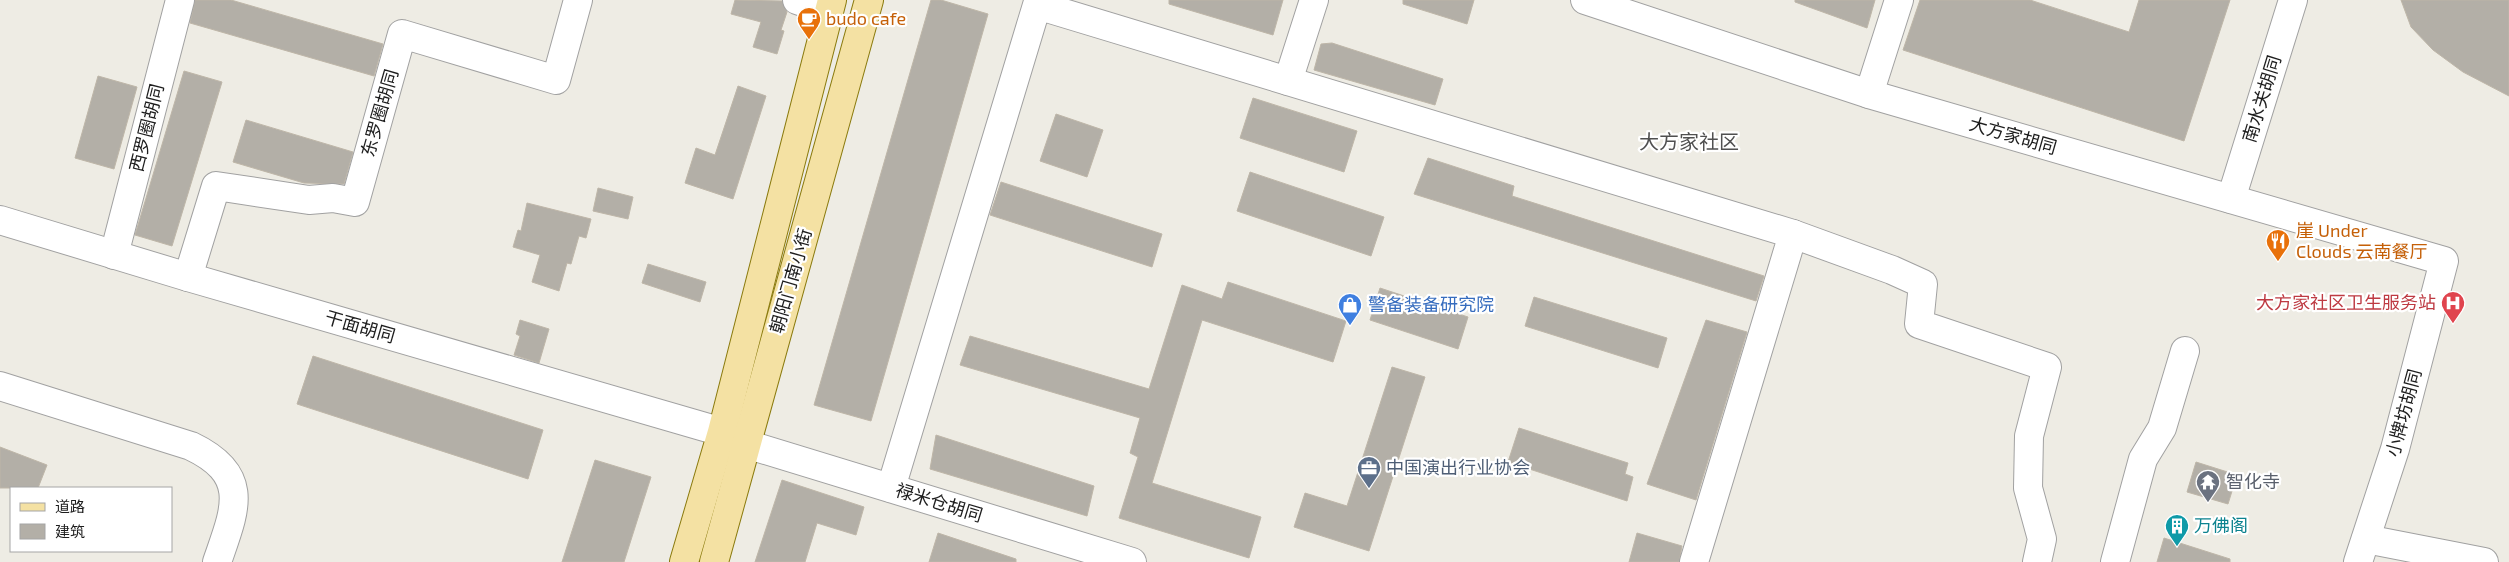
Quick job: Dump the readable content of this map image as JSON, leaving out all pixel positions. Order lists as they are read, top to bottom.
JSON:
{
  "streets": {
    "main road": ["朝阳门南小街"],
    "street": [
      "南水关胡同",
      "东罗圈胡同",
      "西罗圈胡同",
      "大方家胡同",
      "干面胡同",
      "小牌坊胡同",
      "禄米仓胡同"
    ]
  },
  "crossings": [
    ["南水关胡同", "大方家胡同"],
    ["东罗圈胡同", "干面胡同"],
    ["西罗圈胡同", "干面胡同"],
    ["大方家胡同", "小牌坊胡同"],
    ["朝阳门南小街", "干面胡同"],
    ["朝阳门南小街", "禄米仓胡同"]
  ],
  "districts": ["大方家社区"],
  "places": {
    "cafe": ["budo cafe"],
    "restaurant": ["崖 Under Clouds 云南餐厅"],
    "hospital": ["大方家社区卫生服务站"],
    "shop": ["警备装备研究院"],
    "office": ["中国演出行业协会"],
    "temple": ["智化寺"],
    "building": ["万佛阁"]
  },
  "legend": ["道路", "建筑"]
}
